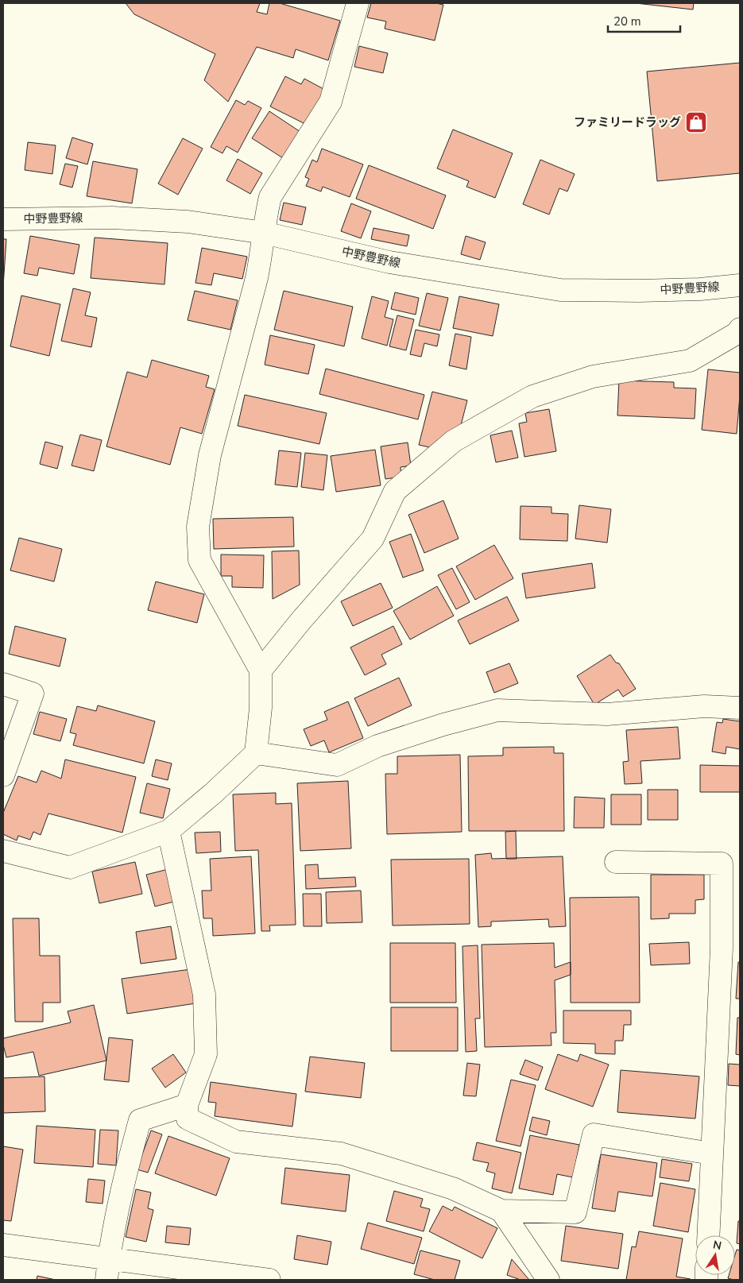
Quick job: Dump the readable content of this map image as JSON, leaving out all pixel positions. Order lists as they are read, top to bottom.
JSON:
{
  "streets": {
    "street": ["中野豊野線"]
  },
  "places": {
    "shop": ["ファミリードラッグ"]
  },
  "scale_bar": "20 m",
  "north": "top"
}
